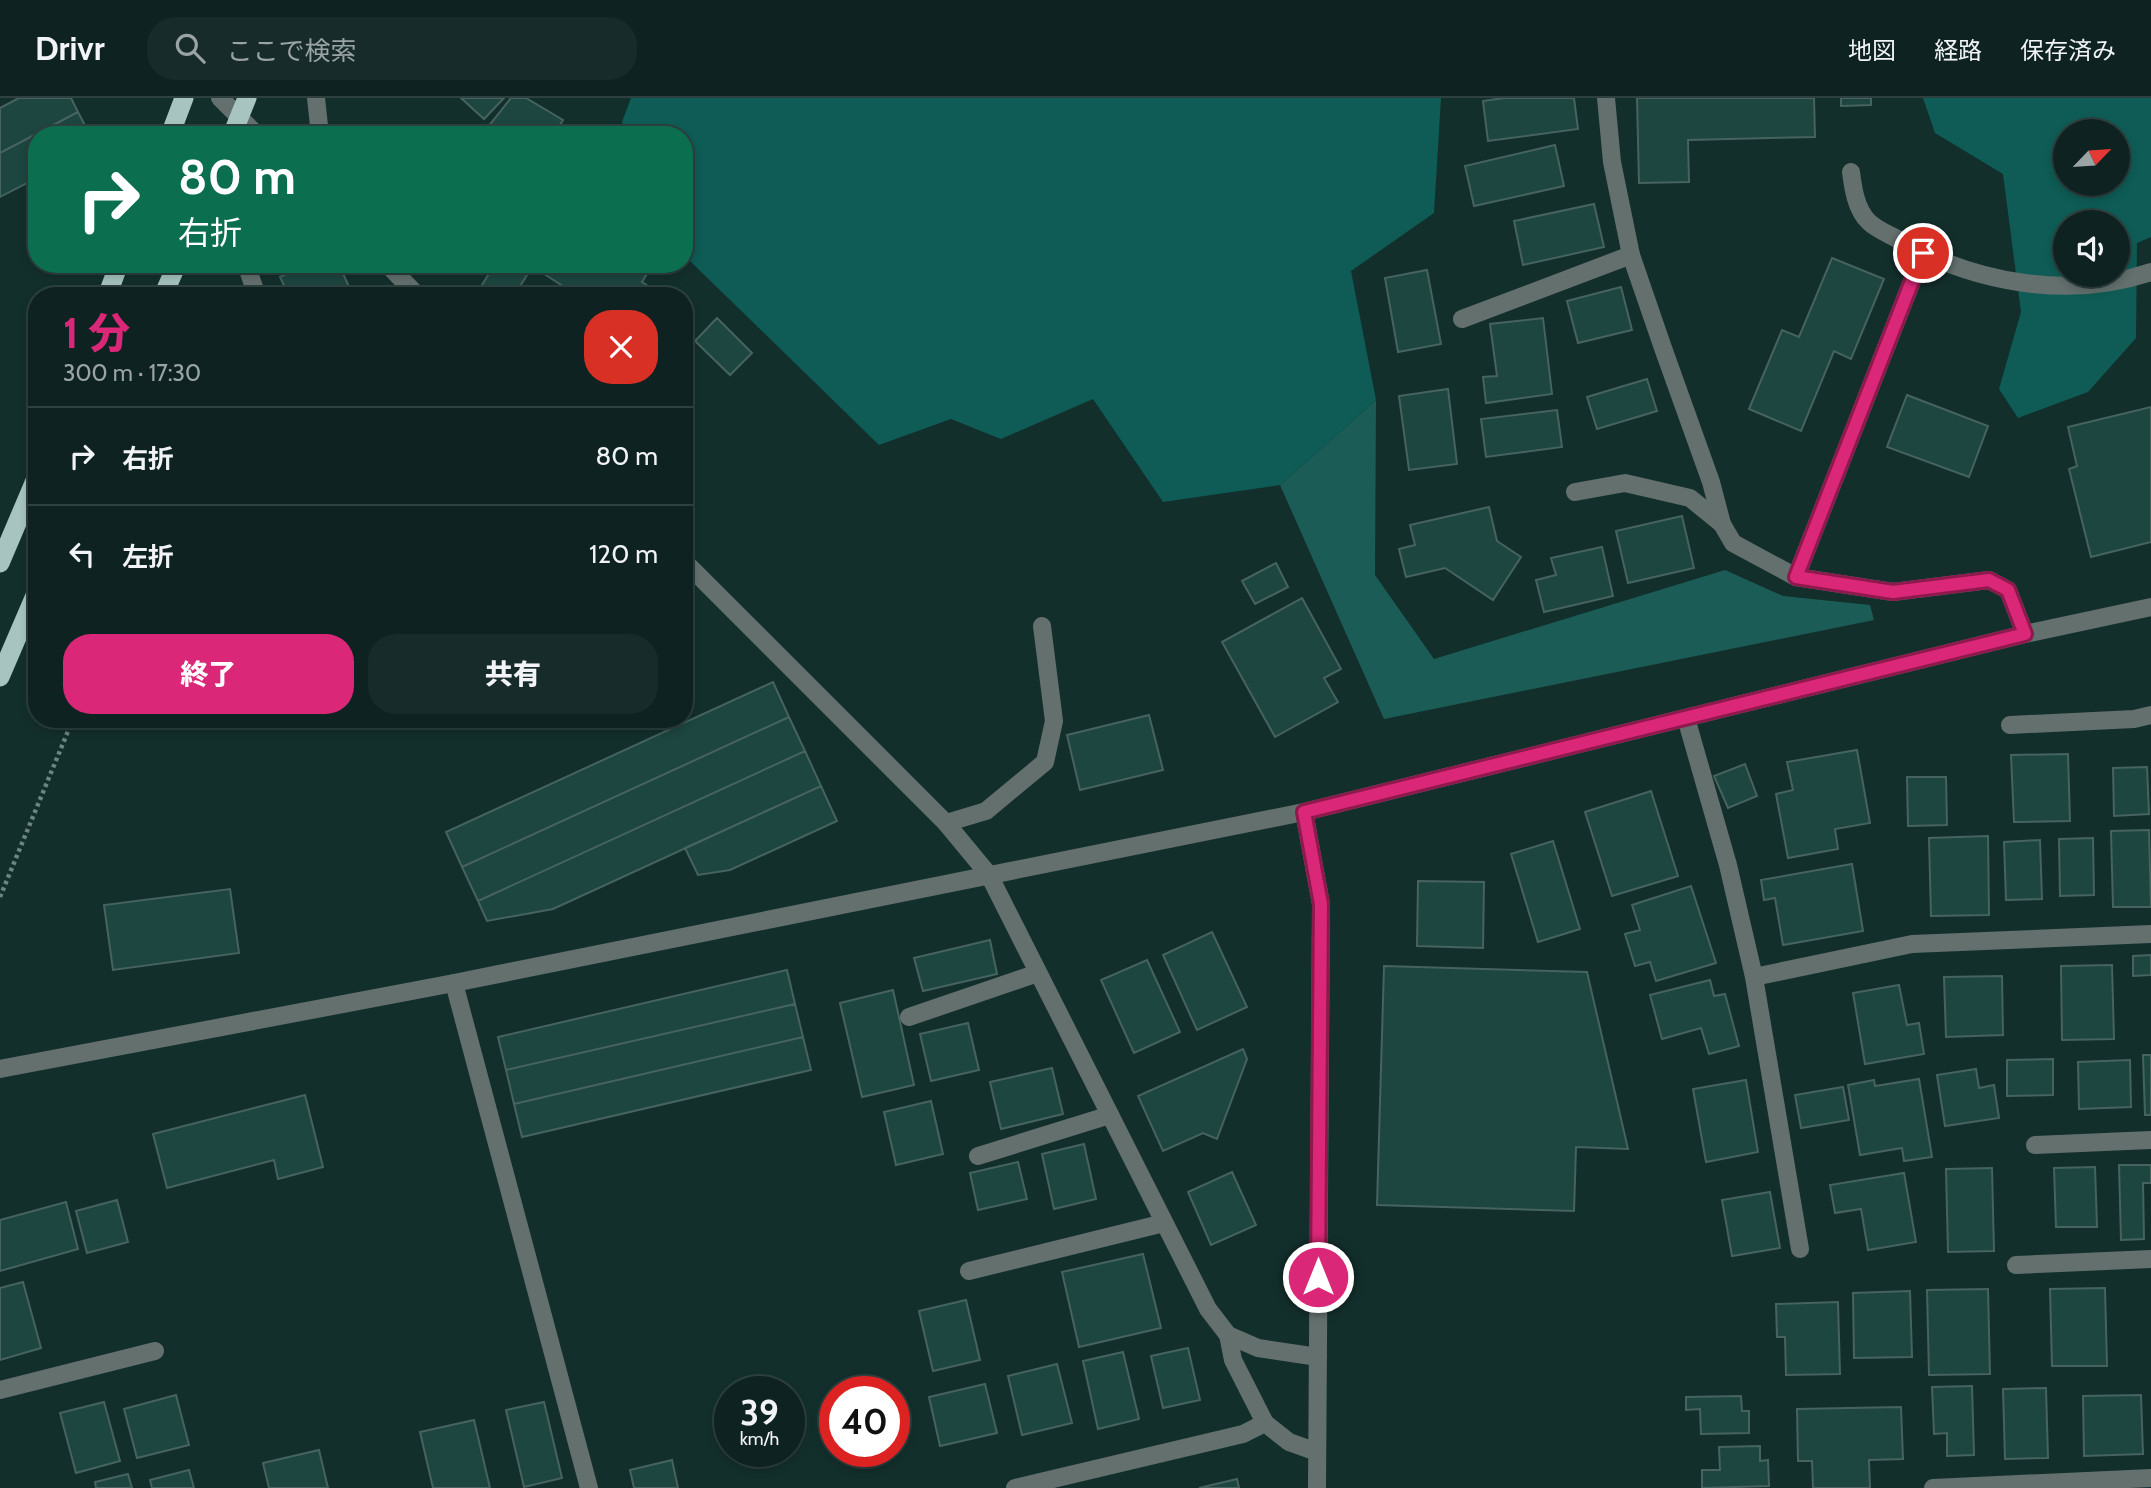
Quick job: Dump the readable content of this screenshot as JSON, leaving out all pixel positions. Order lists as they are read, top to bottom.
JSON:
{
  "north": "top right",
  "page": {
    "header": "Drivr",
    "search": "ここで検索",
    "nav": ["地図", "経路", "保存済み"],
    "turn": ["80 m", "右折"],
    "heading": ["1 分", "300 m · 17:30"],
    "list": [
      {
        "name": "右折",
        "value": "80 m"
      },
      {
        "name": "左折",
        "value": "120 m"
      }
    ],
    "buttons": ["終了", "共有"],
    "speed": "39 km/h",
    "limit": "40"
  }
}
